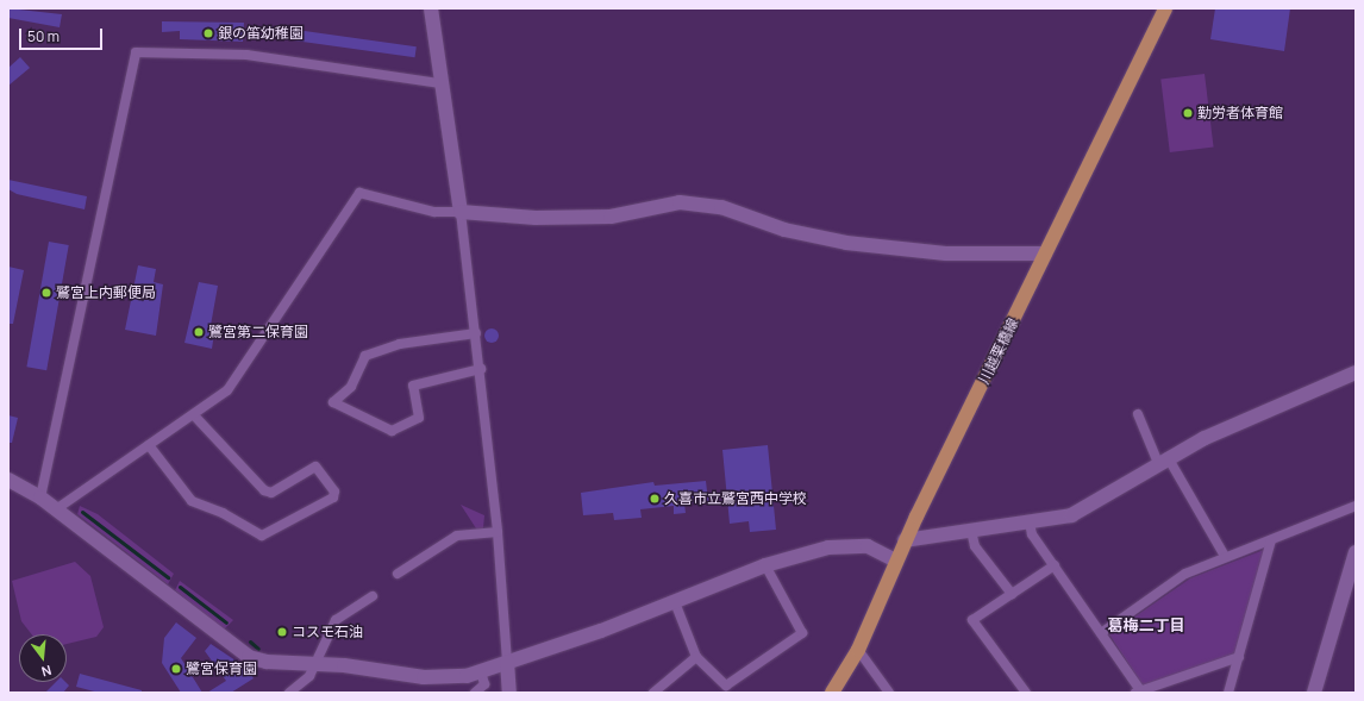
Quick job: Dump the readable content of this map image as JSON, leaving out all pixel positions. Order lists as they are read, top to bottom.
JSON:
{
  "streets": {
    "main road": ["川越栗橋線"]
  },
  "districts": ["葛梅二丁目"],
  "places": [
    "銀の笛幼稚園",
    "勤労者体育館",
    "鷲宮上内郵便局",
    "鷺宮第二保育園",
    "久喜市立鷲宮西中学校",
    "コスモ石油",
    "鷺宮保育園"
  ],
  "scale_bar": "50 m",
  "north": "bottom"
}
